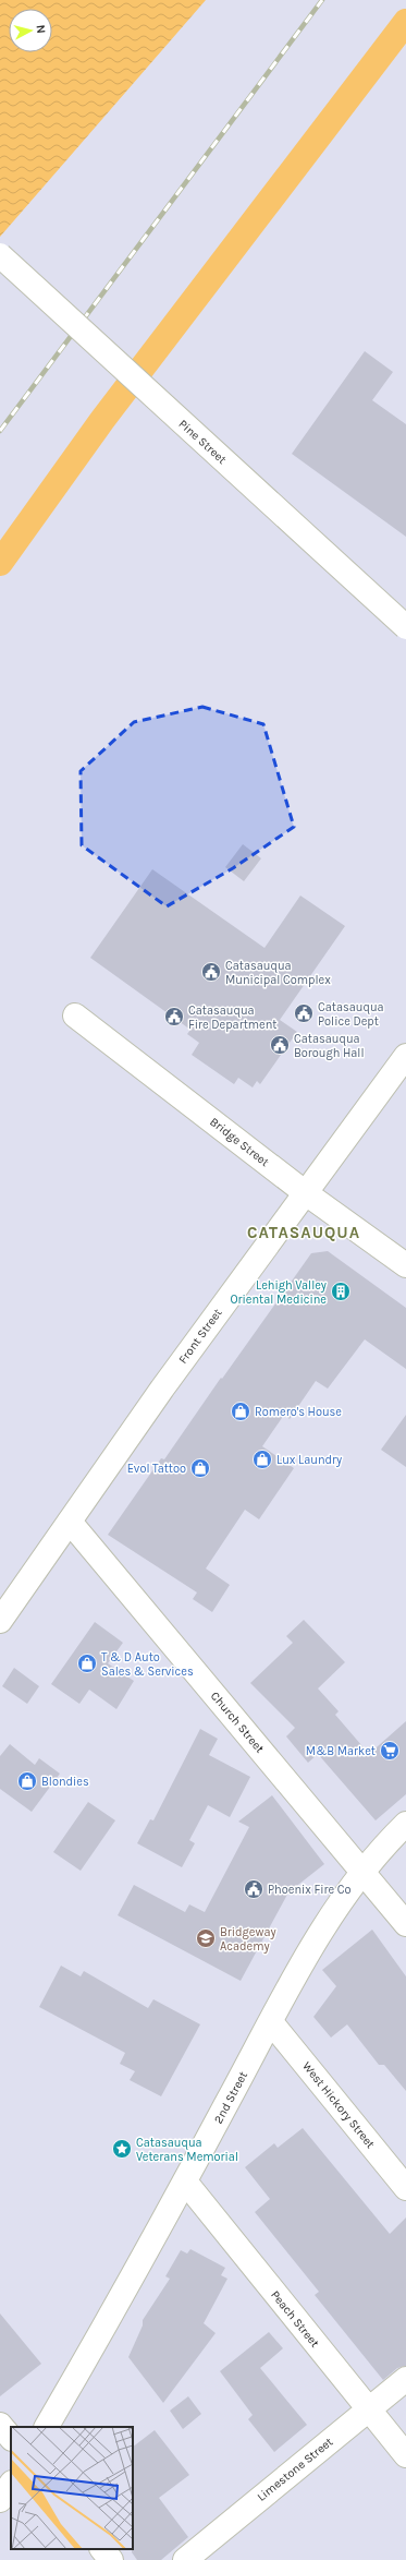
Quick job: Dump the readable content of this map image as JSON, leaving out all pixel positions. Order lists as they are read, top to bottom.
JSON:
{
  "streets": {
    "main road": [
      "Pine Street",
      "Bridge Street",
      "Front Street",
      "Church Street",
      "2nd Street",
      "West Hickory Street",
      "Peach Street",
      "Limestone Street"
    ]
  },
  "crossings": [
    ["Bridge Street", "Front Street"],
    ["Front Street", "Church Street"],
    ["Church Street", "2nd Street"],
    ["2nd Street", "West Hickory Street"],
    ["2nd Street", "Peach Street"],
    ["Peach Street", "Limestone Street"]
  ],
  "districts": ["CATASAUQUA"],
  "places": {
    "public building": [
      "Catasauqua Municipal Complex",
      "Catasauqua Police Dept",
      "Catasauqua Fire Department",
      "Catasauqua Borough Hall",
      "Phoenix Fire Co"
    ],
    "building": ["Lehigh Valley Oriental Medicine"],
    "shop": [
      "Romero's House",
      "Lux Laundry",
      "Evol Tattoo",
      "T & D Auto Sales & Services",
      "Blondies"
    ],
    "supermarket": ["M&B Market"],
    "school or university": ["Bridgeway Academy"],
    "place": ["Catasauqua Veterans Memorial"]
  },
  "north": "right"
}
